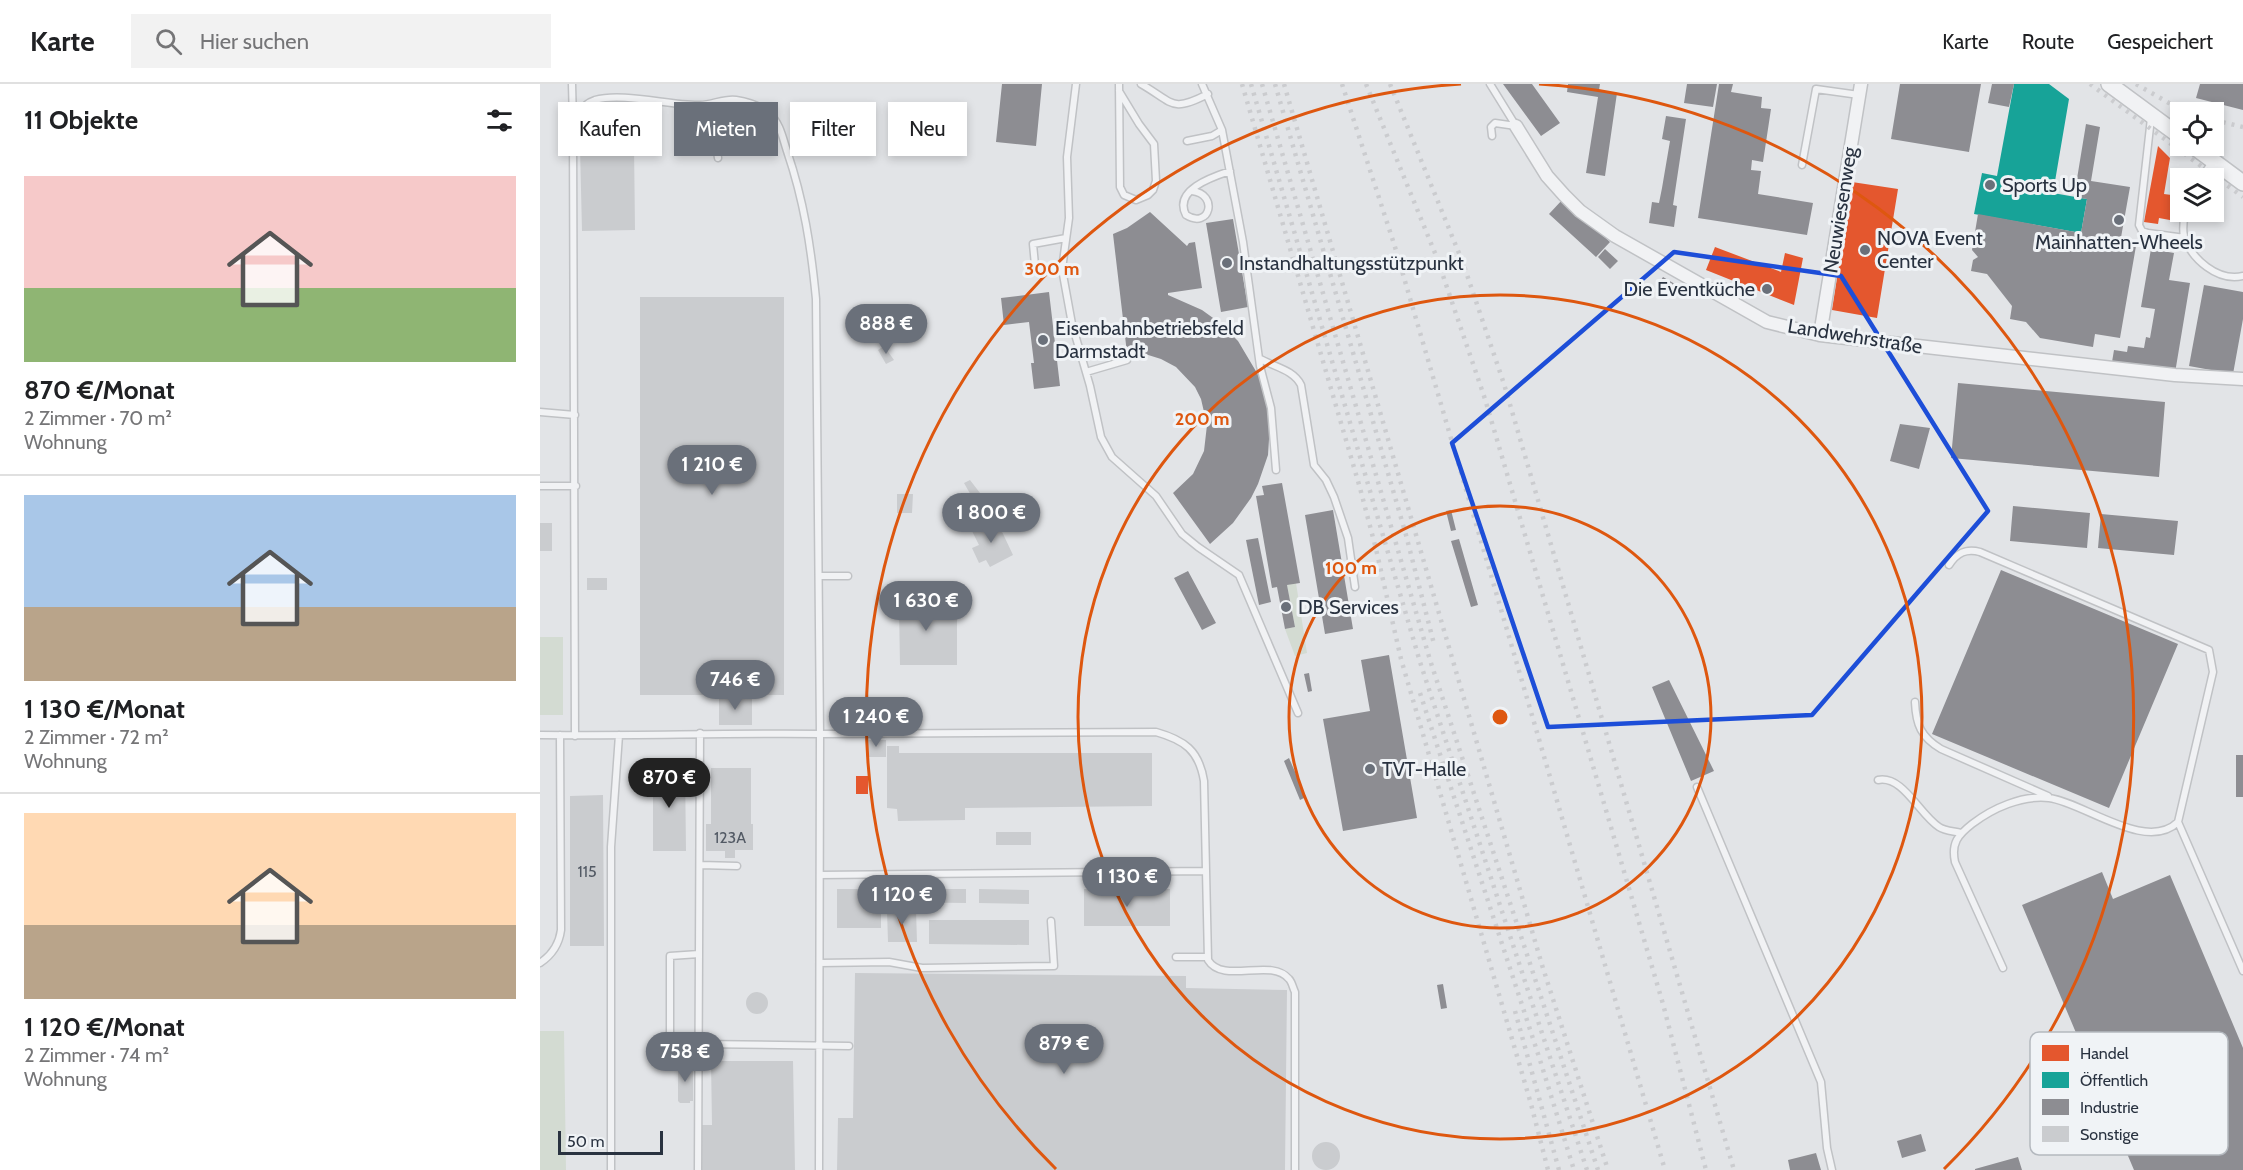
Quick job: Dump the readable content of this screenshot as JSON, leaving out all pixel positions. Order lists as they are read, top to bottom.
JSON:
{
  "streets": {
    "street": ["Neuwiesenweg", "Landwehrstraße"]
  },
  "crossings": [
    ["Neuwiesenweg", "Landwehrstraße"]
  ],
  "places": [
    "Sports Up",
    "Mainhatten-Wheels",
    "NOVA Event Center",
    "Instandhaltungsstützpunkt",
    "Die Eventküche",
    "Eisenbahnbetriebsfeld Darmstadt",
    "DB Services",
    "TVT-Halle"
  ],
  "house_numbers": ["123A", "115"],
  "legend": [
    "Handel",
    "Öffentlich",
    "Industrie",
    "Sonstige"
  ],
  "scale_bar": "50 m",
  "page": {
    "header": "Karte",
    "search": "Hier suchen",
    "nav": ["Karte", "Route", "Gespeichert"],
    "heading": "11 Objekte",
    "chip": [
      "Kaufen",
      "Mieten",
      "Filter",
      "Neu"
    ],
    "list": [
      {
        "name": "870 €/Monat",
        "note": "2 Zimmer · 70 m² · Wohnung"
      },
      {
        "name": "1 130 €/Monat",
        "note": "2 Zimmer · 72 m² · Wohnung"
      },
      {
        "name": "1 120 €/Monat",
        "note": "2 Zimmer · 74 m² · Wohnung"
      }
    ],
    "price": [
      "888 €",
      "1 210 €",
      "1 800 €",
      "1 630 €",
      "746 €",
      "1 240 €",
      "870 €",
      "1 130 €",
      "1 120 €",
      "879 €",
      "758 €"
    ],
    "scale": "50 m"
  },
  "rings": ["300 m", "200 m", "100 m"]
}
